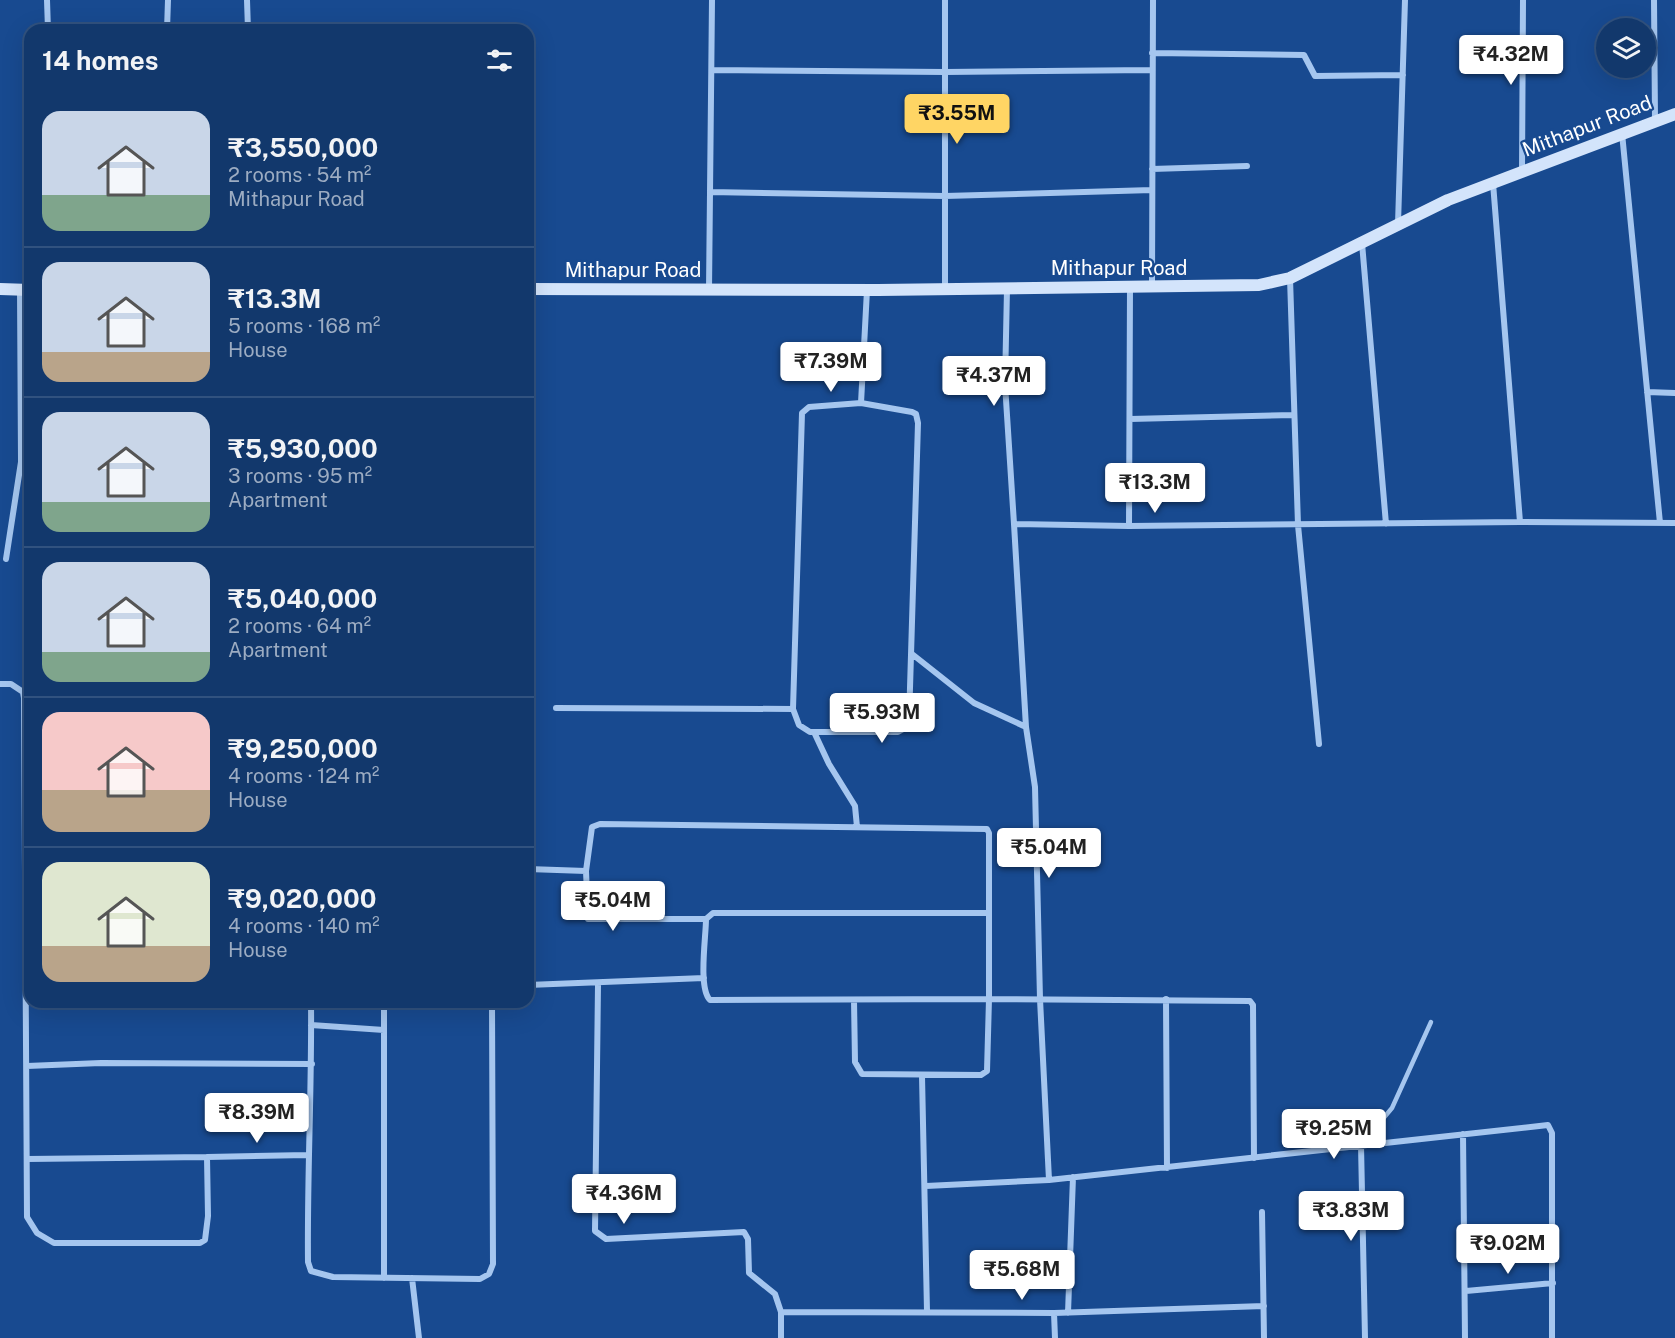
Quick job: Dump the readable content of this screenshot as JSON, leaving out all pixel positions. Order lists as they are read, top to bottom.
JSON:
{
  "streets": {
    "street": ["Mithapur Road"]
  },
  "page": {
    "heading": "14 homes",
    "price": [
      "₹4.32M",
      "₹3.55M",
      "₹7.39M",
      "₹4.37M",
      "₹13.3M",
      "₹5.93M",
      "₹5.04M",
      "₹5.04M",
      "₹8.39M",
      "₹9.25M",
      "₹4.36M",
      "₹3.83M",
      "₹9.02M",
      "₹5.68M"
    ],
    "list": [
      {
        "name": "₹3,550,000",
        "note": "2 rooms · 54 m² · Mithapur Road"
      },
      {
        "name": "₹13.3M",
        "note": "5 rooms · 168 m² · House"
      },
      {
        "name": "₹5,930,000",
        "note": "3 rooms · 95 m² · Apartment"
      },
      {
        "name": "₹5,040,000",
        "note": "2 rooms · 64 m² · Apartment"
      },
      {
        "name": "₹9,250,000",
        "note": "4 rooms · 124 m² · House"
      },
      {
        "name": "₹9,020,000",
        "note": "4 rooms · 140 m² · House"
      }
    ]
  }
}
